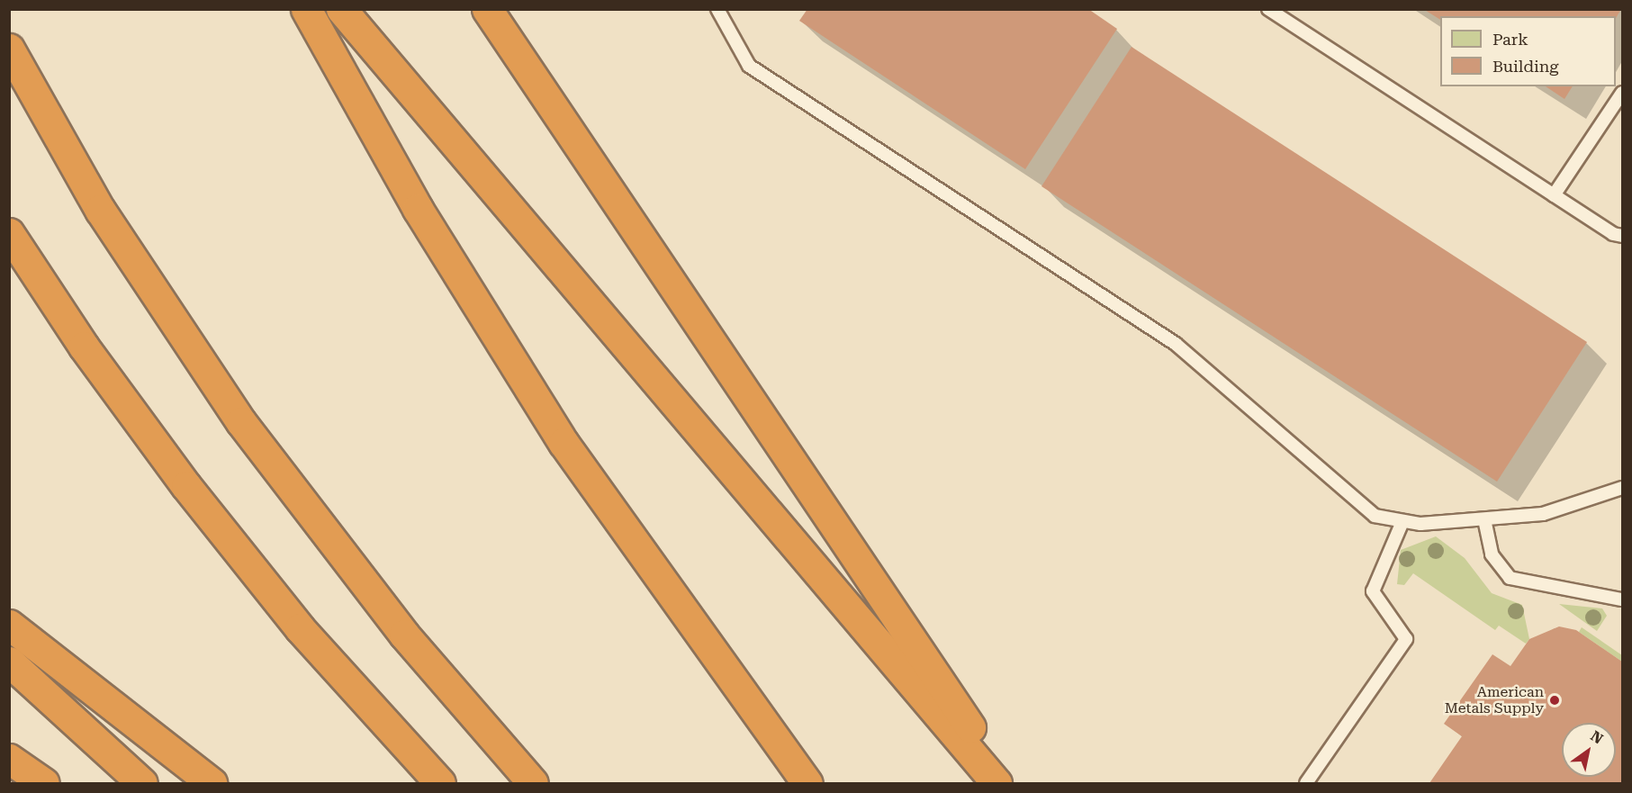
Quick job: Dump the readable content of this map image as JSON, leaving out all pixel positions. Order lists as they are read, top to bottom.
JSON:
{
  "places": ["American Metals Supply"],
  "legend": ["Park", "Building"],
  "north": "top right"
}
